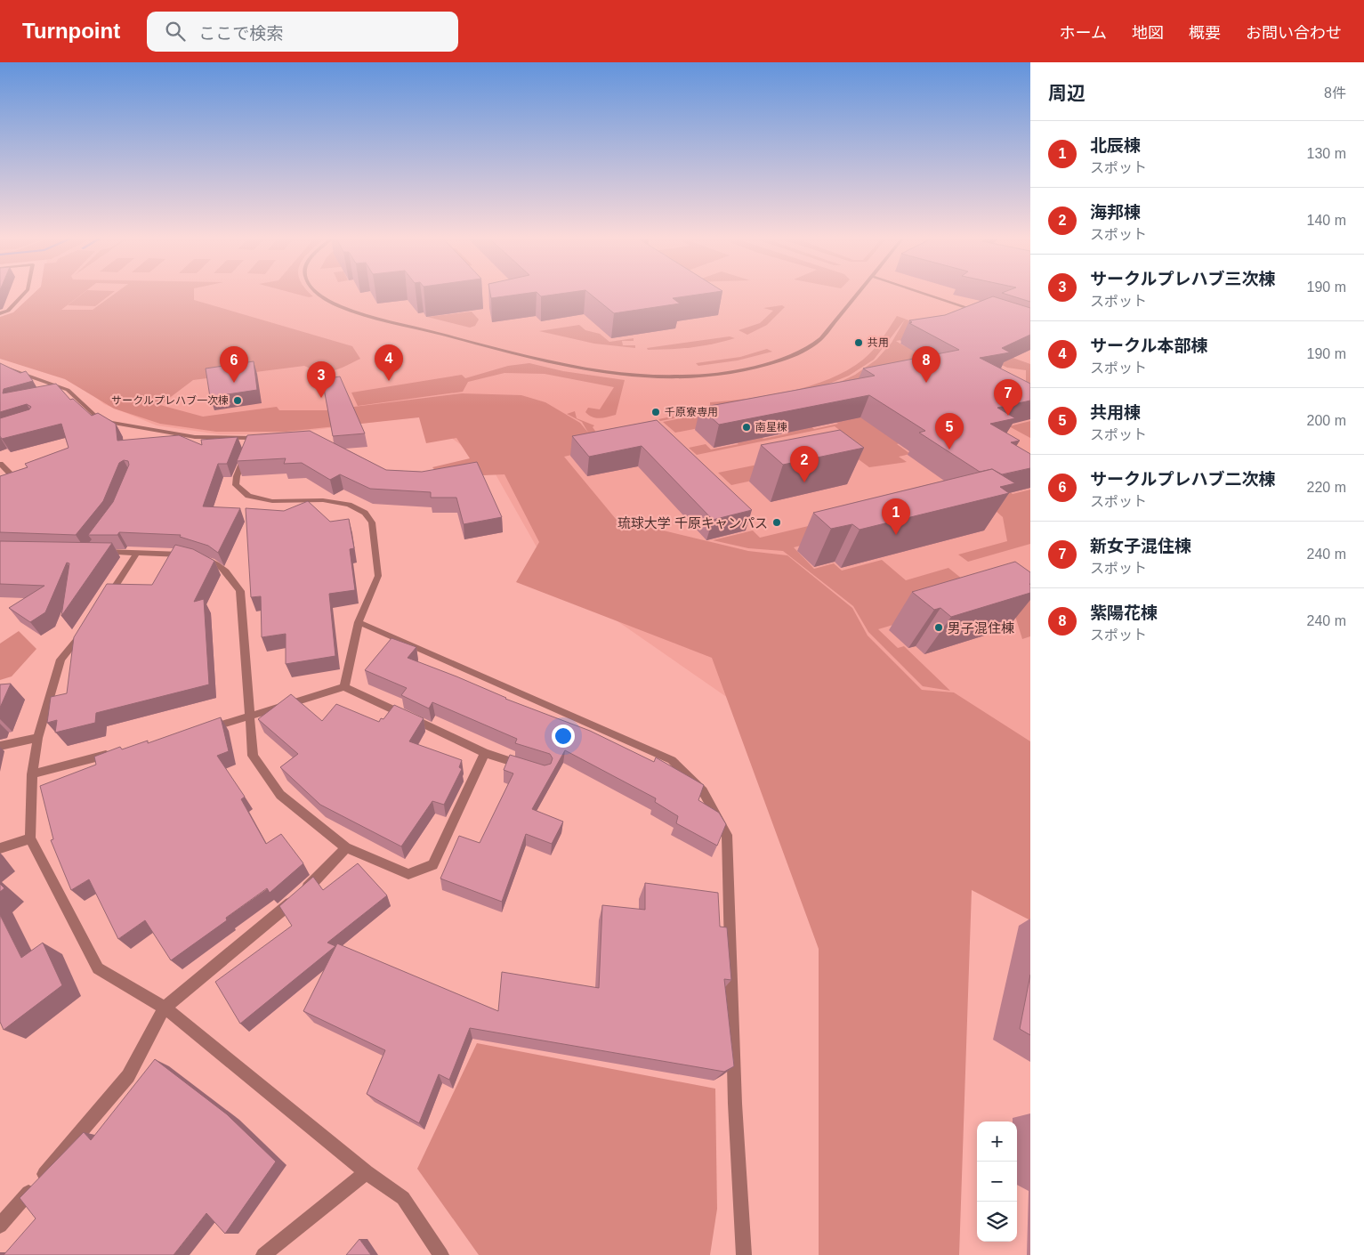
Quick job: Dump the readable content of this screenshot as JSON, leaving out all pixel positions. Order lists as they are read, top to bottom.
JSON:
{
  "places": [
    "共用",
    "サークルプレハブ一次棟",
    "千原寮専用",
    "南星棟",
    "琉球大学 千原キャンパス",
    "男子混住棟"
  ],
  "page": {
    "header": "Turnpoint",
    "search": "ここで検索",
    "nav": [
      "ホーム",
      "地図",
      "概要",
      "お問い合わせ"
    ],
    "heading": ["周辺", "8件"],
    "list": [
      {
        "mark": "1",
        "name": "北辰棟",
        "note": "スポット",
        "value": "130 m"
      },
      {
        "mark": "2",
        "name": "海邦棟",
        "note": "スポット",
        "value": "140 m"
      },
      {
        "mark": "3",
        "name": "サークルプレハブ三次棟",
        "note": "スポット",
        "value": "190 m"
      },
      {
        "mark": "4",
        "name": "サークル本部棟",
        "note": "スポット",
        "value": "190 m"
      },
      {
        "mark": "5",
        "name": "共用棟",
        "note": "スポット",
        "value": "200 m"
      },
      {
        "mark": "6",
        "name": "サークルプレハブ二次棟",
        "note": "スポット",
        "value": "220 m"
      },
      {
        "mark": "7",
        "name": "新女子混住棟",
        "note": "スポット",
        "value": "240 m"
      },
      {
        "mark": "8",
        "name": "紫陽花棟",
        "note": "スポット",
        "value": "240 m"
      }
    ],
    "pins": [
      "4",
      "6",
      "8",
      "3",
      "7",
      "5",
      "2",
      "1"
    ],
    "map_buttons": ["+", "−"]
  }
}
